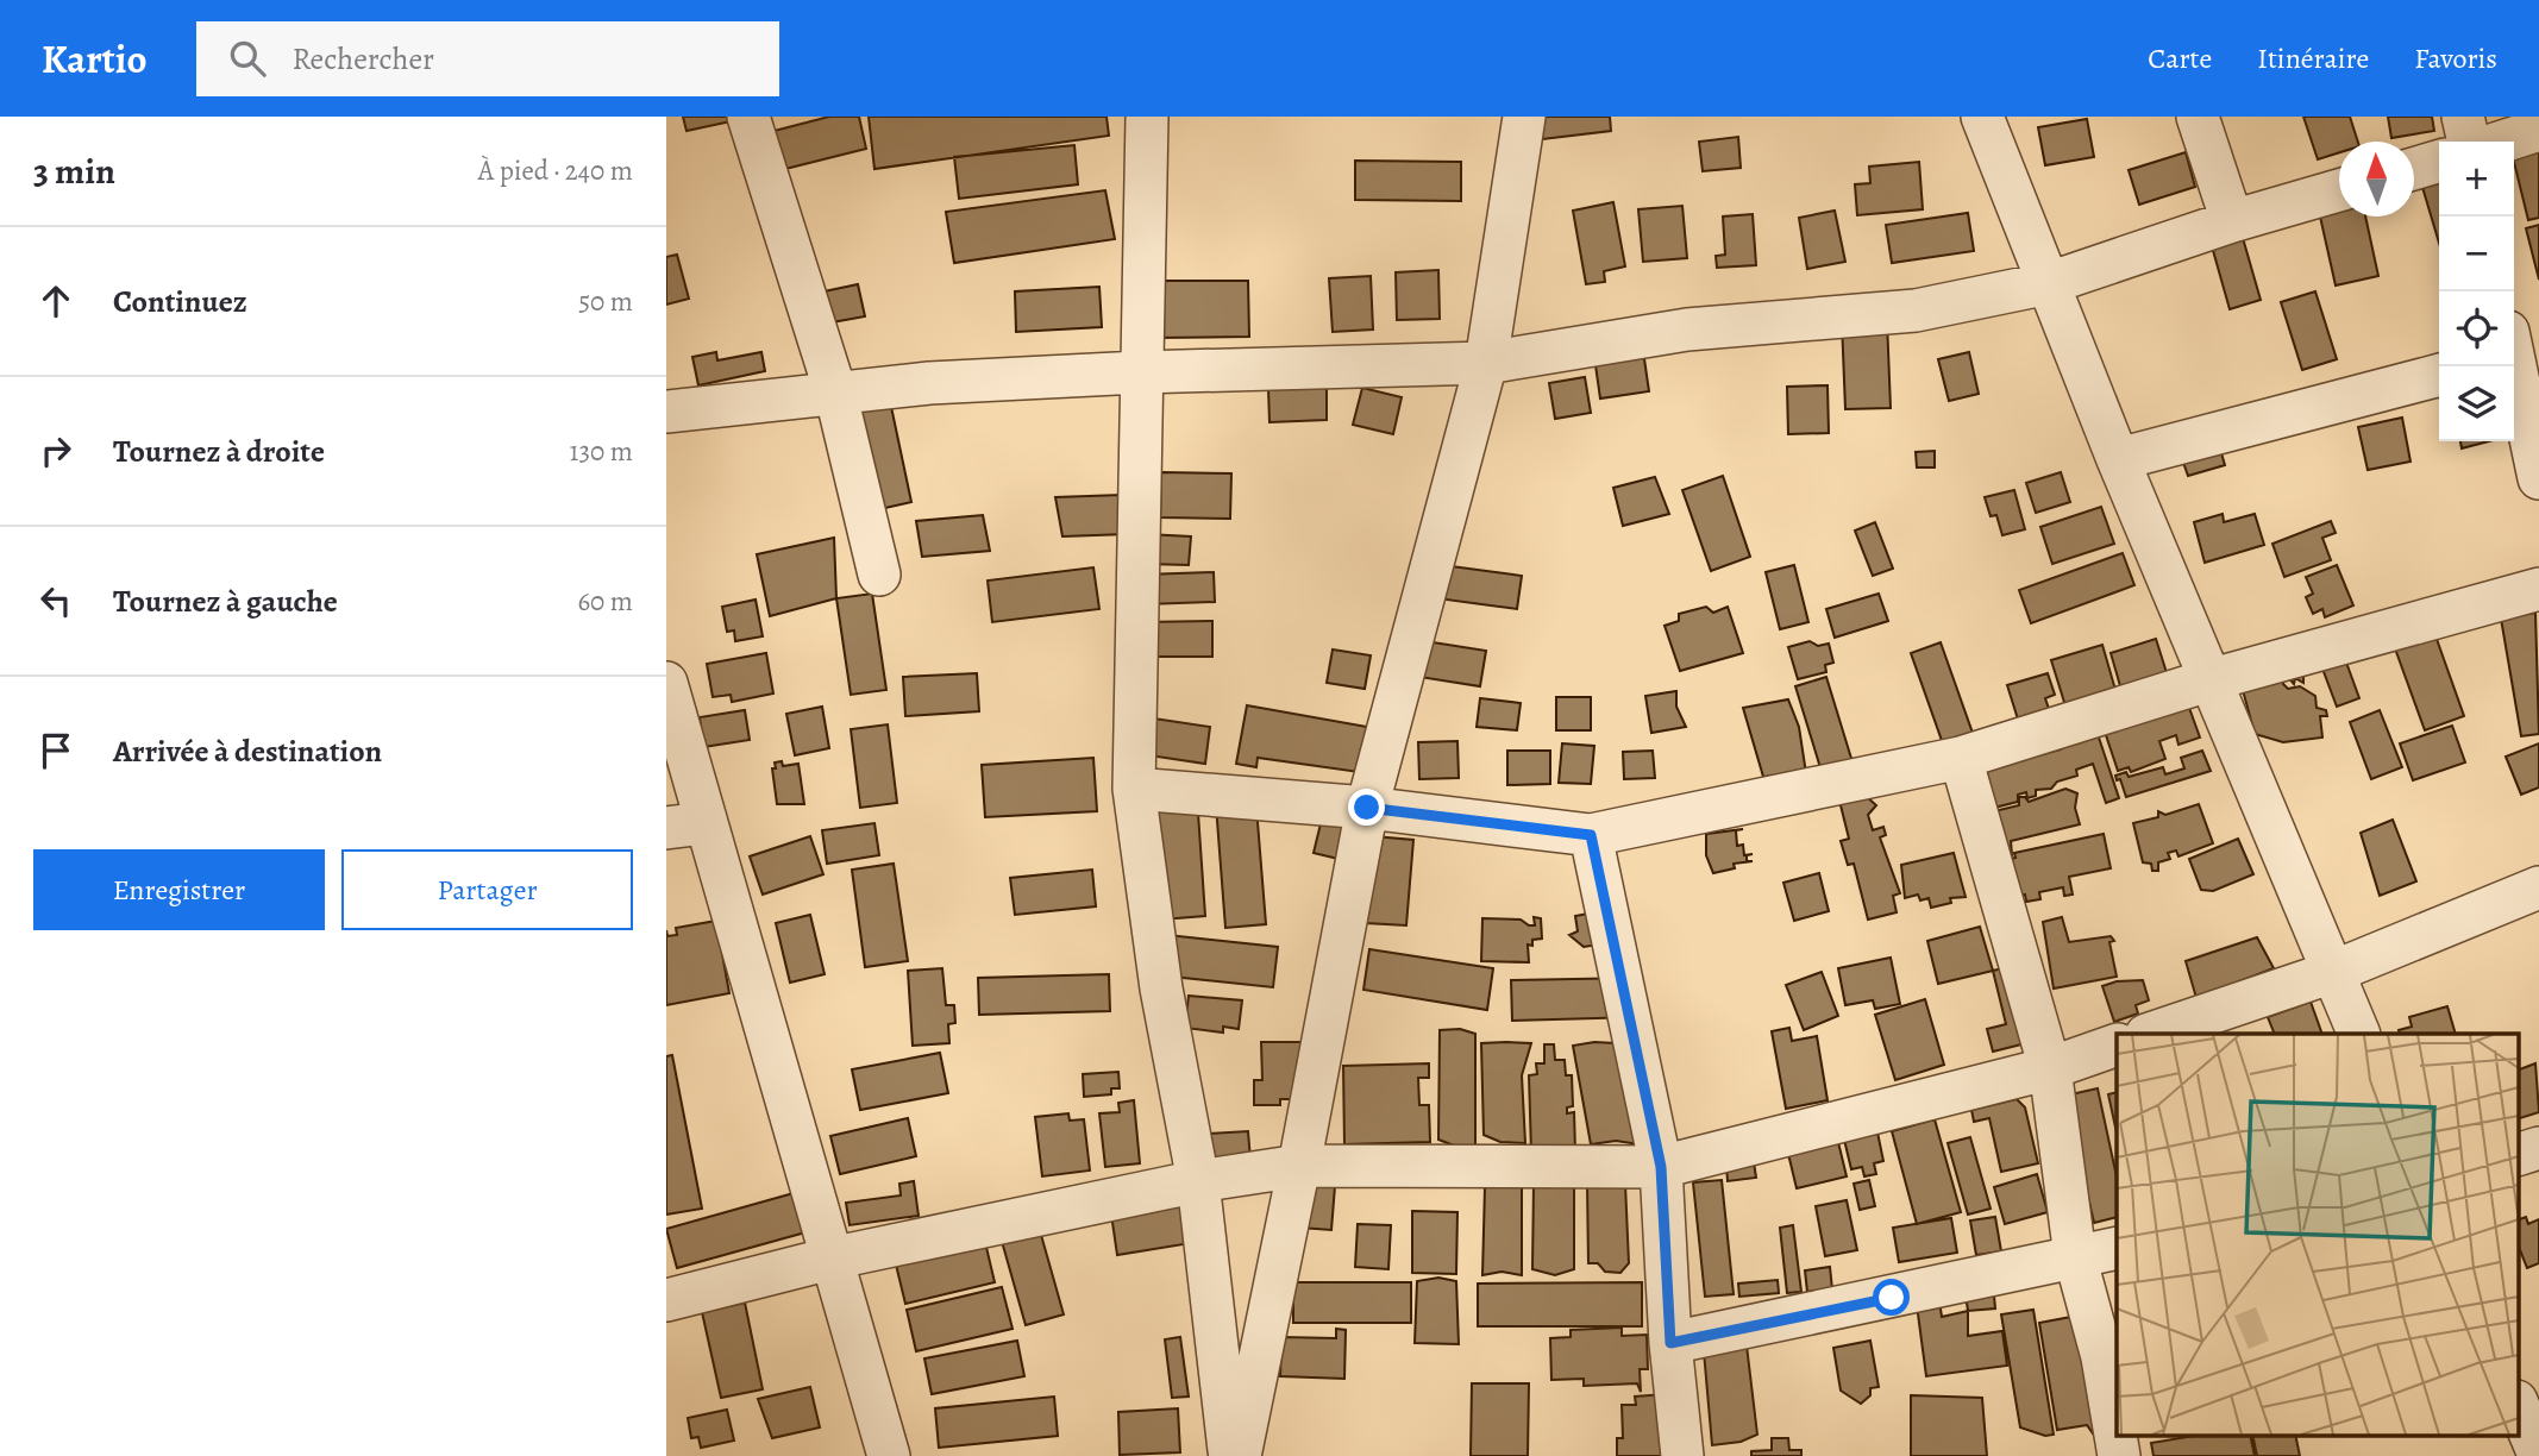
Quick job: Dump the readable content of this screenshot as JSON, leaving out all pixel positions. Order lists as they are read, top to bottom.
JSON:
{
  "north": "top",
  "page": {
    "header": "Kartio",
    "search": "Rechercher",
    "nav": ["Carte", "Itinéraire", "Favoris"],
    "heading": ["3 min", "À pied · 240 m"],
    "map_buttons": ["+", "−"],
    "list": [
      ["Continuez", "50 m"],
      ["Tournez à droite", "130 m"],
      ["Tournez à gauche", "60 m"],
      "Arrivée à destination"
    ],
    "buttons": ["Enregistrer", "Partager"]
  }
}
